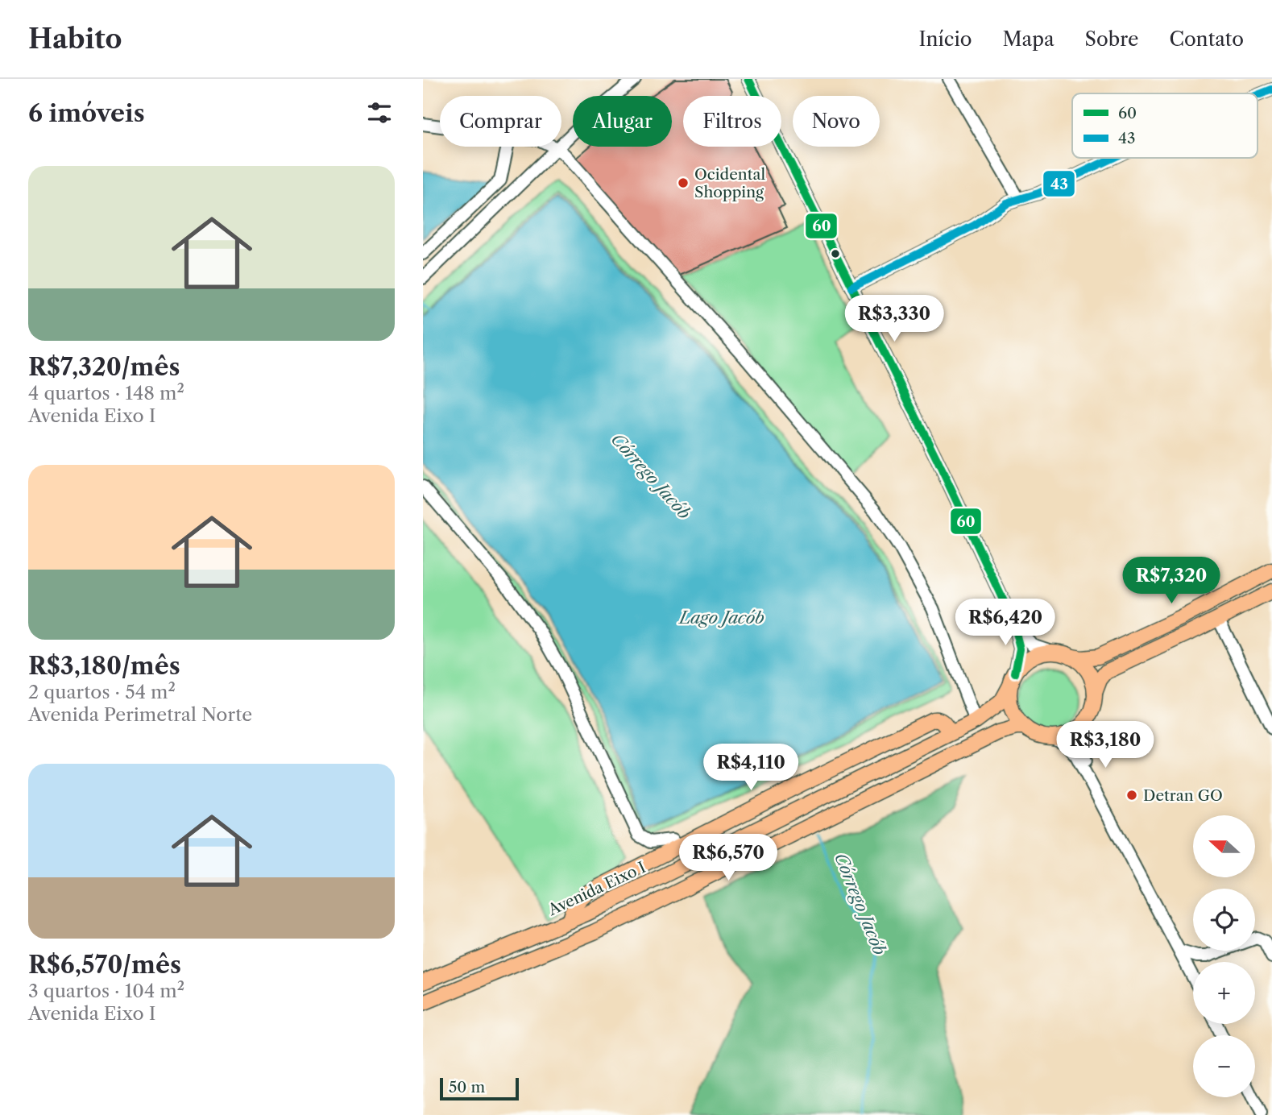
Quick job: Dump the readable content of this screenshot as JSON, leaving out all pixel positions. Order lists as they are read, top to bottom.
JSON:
{
  "streets": {
    "main road": ["Avenida Eixo I"]
  },
  "water": ["Córrego Jacób", "Lago Jacób"],
  "places": ["Ocidental Shopping", "Detran GO"],
  "lines": ["transit line 60", "transit line 43"],
  "legend": ["60", "43"],
  "scale_bar": "50 m",
  "north": "left",
  "page": {
    "header": "Habito",
    "nav": [
      "Início",
      "Mapa",
      "Sobre",
      "Contato"
    ],
    "heading": "6 imóveis",
    "chip": [
      "Comprar",
      "Alugar",
      "Filtros",
      "Novo"
    ],
    "list": [
      {
        "name": "R$7,320/mês",
        "note": "4 quartos · 148 m² · Avenida Eixo I"
      },
      {
        "name": "R$3,180/mês",
        "note": "2 quartos · 54 m² · Avenida Perimetral Norte"
      },
      {
        "name": "R$6,570/mês",
        "note": "3 quartos · 104 m² · Avenida Eixo I"
      }
    ],
    "price": [
      "R$3,330",
      "R$7,320",
      "R$6,420",
      "R$3,180",
      "R$4,110",
      "R$6,570"
    ],
    "map_buttons": ["+", "−"],
    "scale": "50 m"
  }
}
